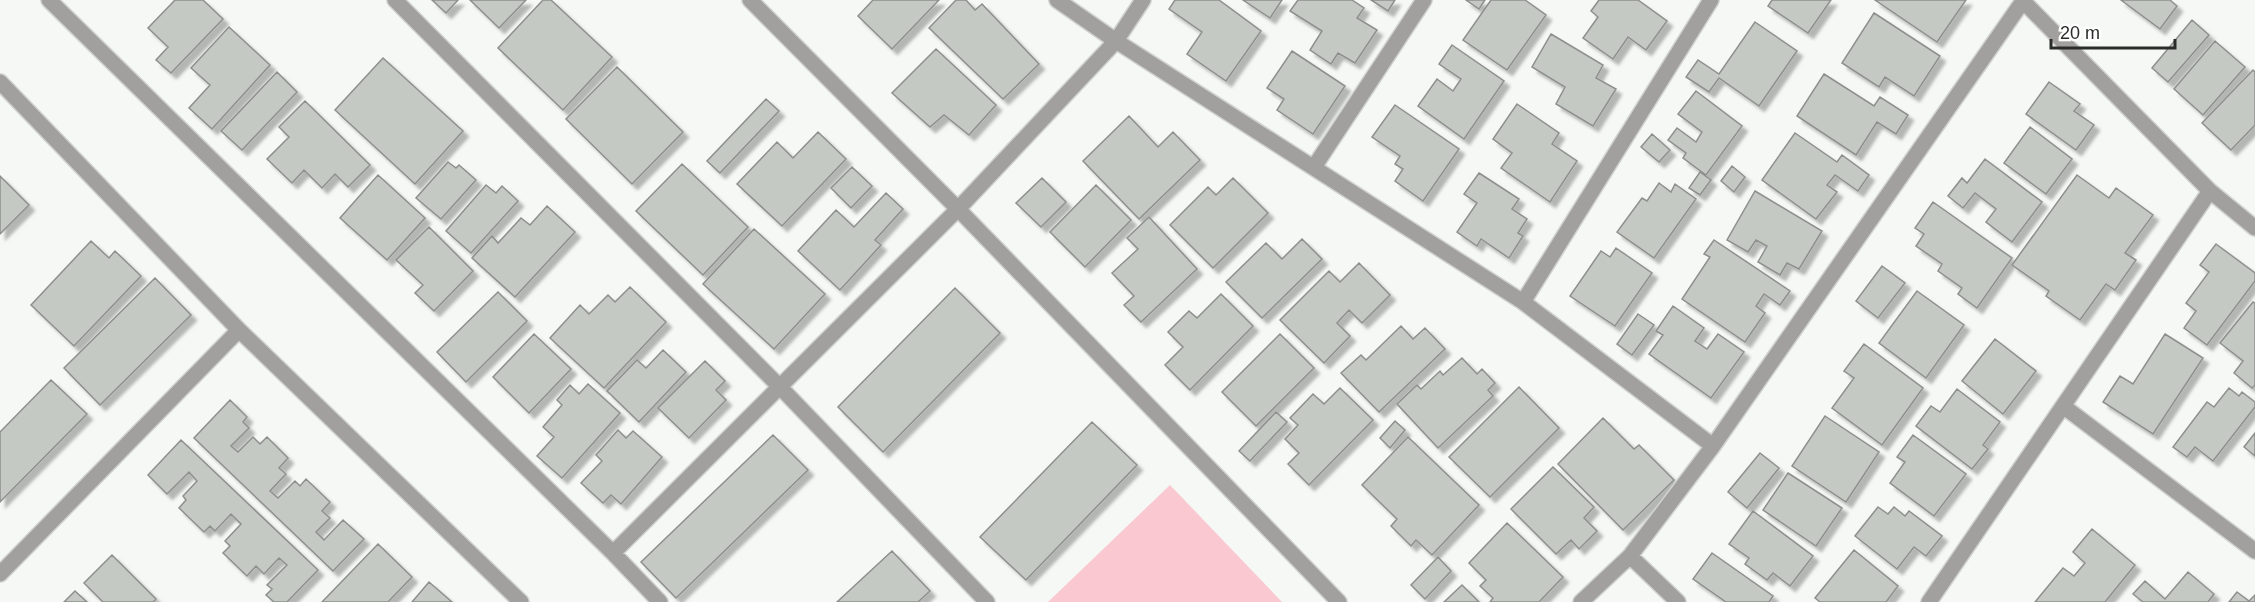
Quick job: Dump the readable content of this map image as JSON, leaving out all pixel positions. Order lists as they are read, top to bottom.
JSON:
{
  "scale_bar": "20 m"
}
